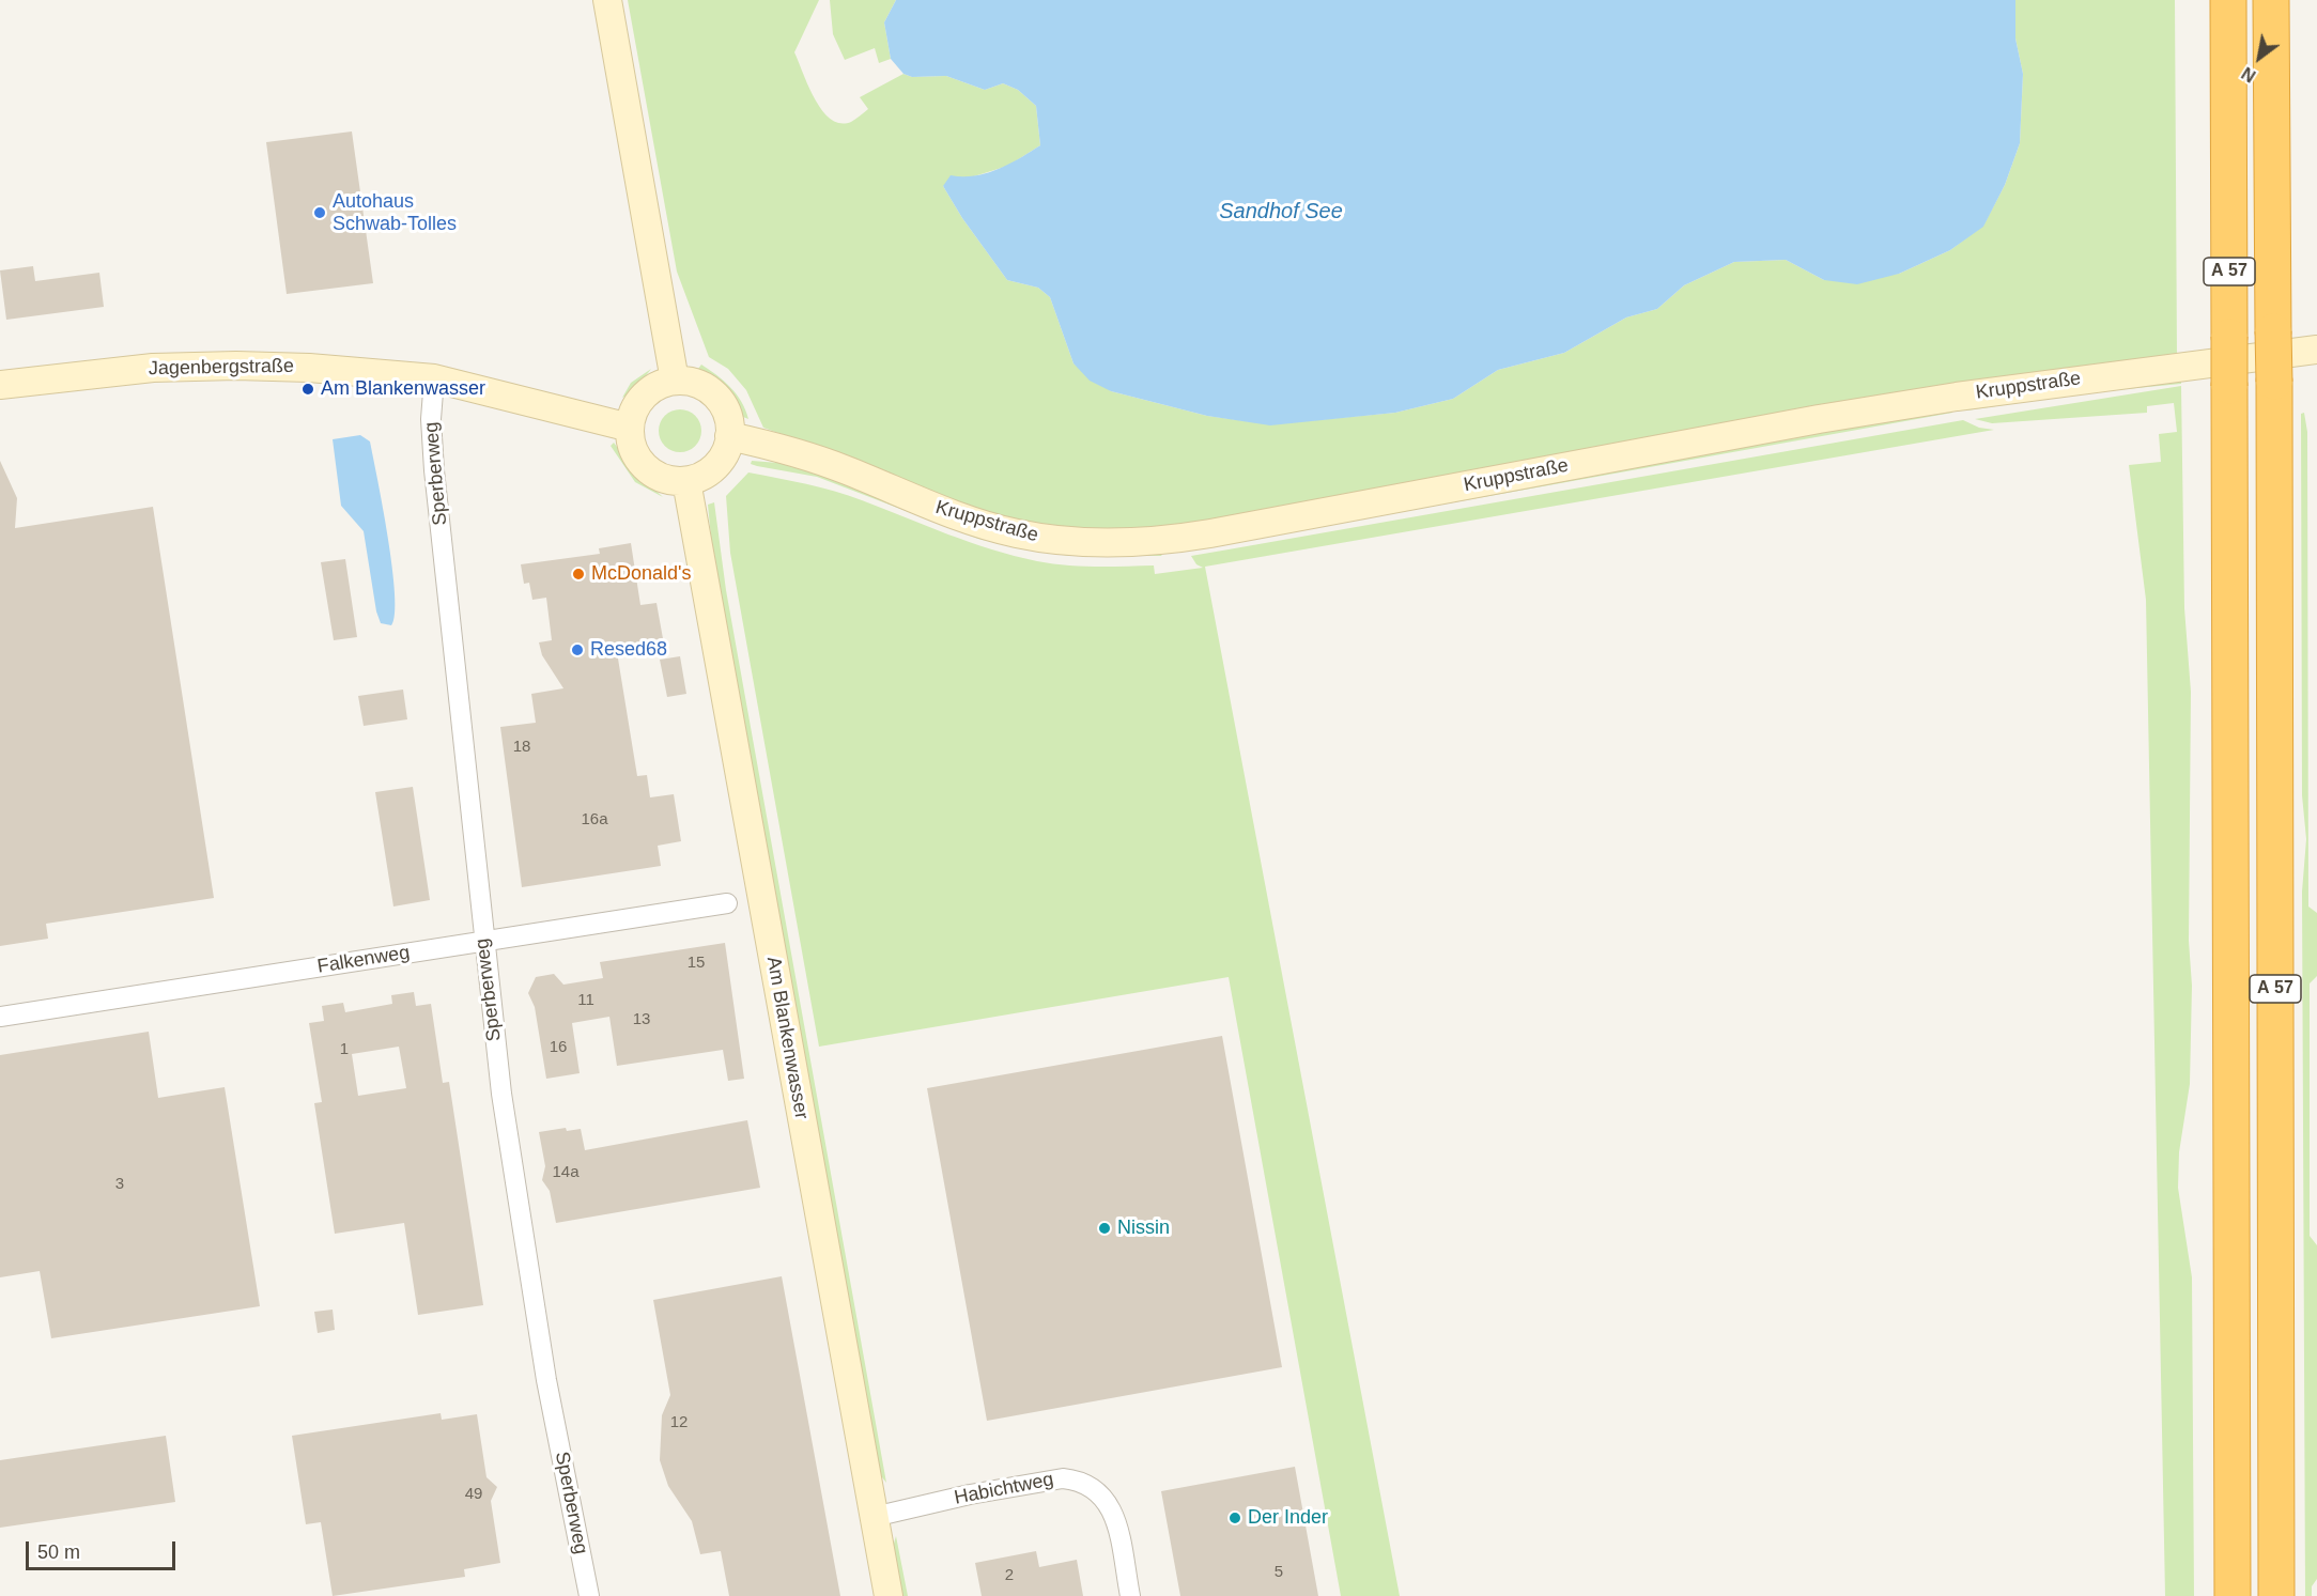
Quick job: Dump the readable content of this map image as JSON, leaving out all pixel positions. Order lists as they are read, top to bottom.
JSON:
{
  "streets": {
    "highway": ["A 57"],
    "street": [
      "Jagenbergstraße",
      "Kruppstraße",
      "Sperberweg",
      "Falkenweg",
      "Am Blankenwasser",
      "Habichtweg"
    ]
  },
  "crossings": [
    ["Jagenbergstraße", "Kruppstraße"],
    ["Jagenbergstraße", "Sperberweg"],
    ["Jagenbergstraße", "Am Blankenwasser"],
    ["Kruppstraße", "Am Blankenwasser"],
    ["Sperberweg", "Falkenweg"],
    ["Am Blankenwasser", "Habichtweg"]
  ],
  "water": ["Sandhof See"],
  "places": [
    "Autohaus Schwab-Tolles",
    "Am Blankenwasser",
    "McDonald's",
    "Resed68",
    "Nissin",
    "Der Inder"
  ],
  "house_numbers": [
    "18",
    "16a",
    "15",
    "11",
    "13",
    "16",
    "1",
    "14a",
    "3",
    "12",
    "49",
    "5",
    "2"
  ],
  "scale_bar": "50 m",
  "north": "bottom left"
}
